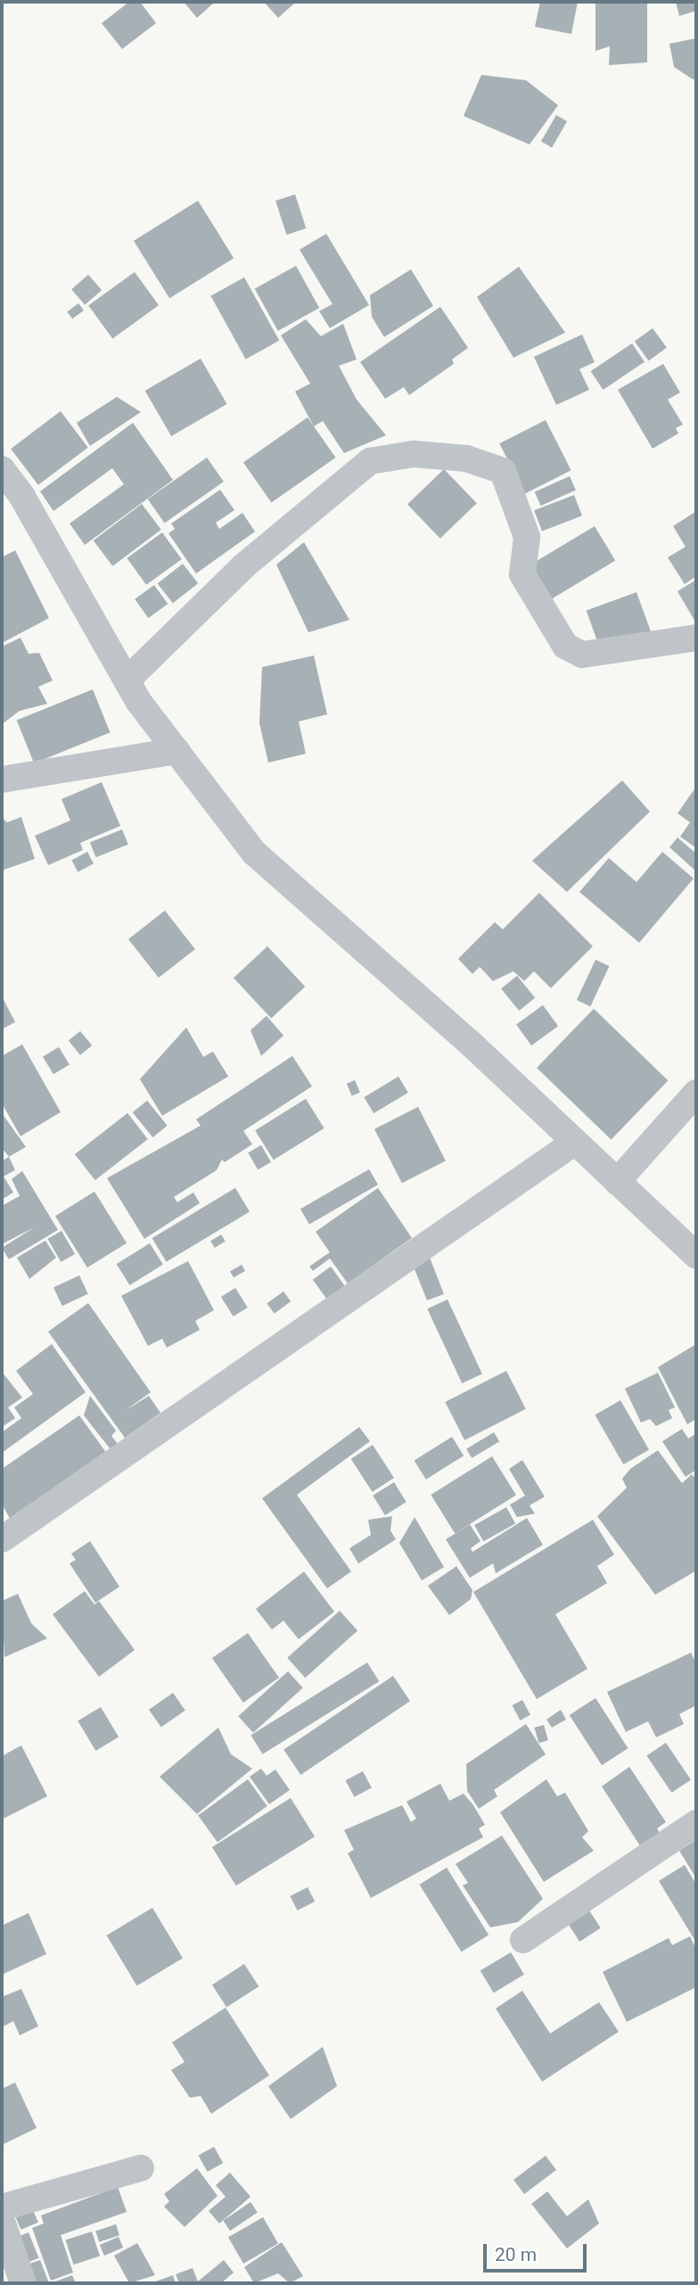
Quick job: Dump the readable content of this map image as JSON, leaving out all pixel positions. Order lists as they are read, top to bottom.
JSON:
{
  "scale_bar": "20 m"
}
